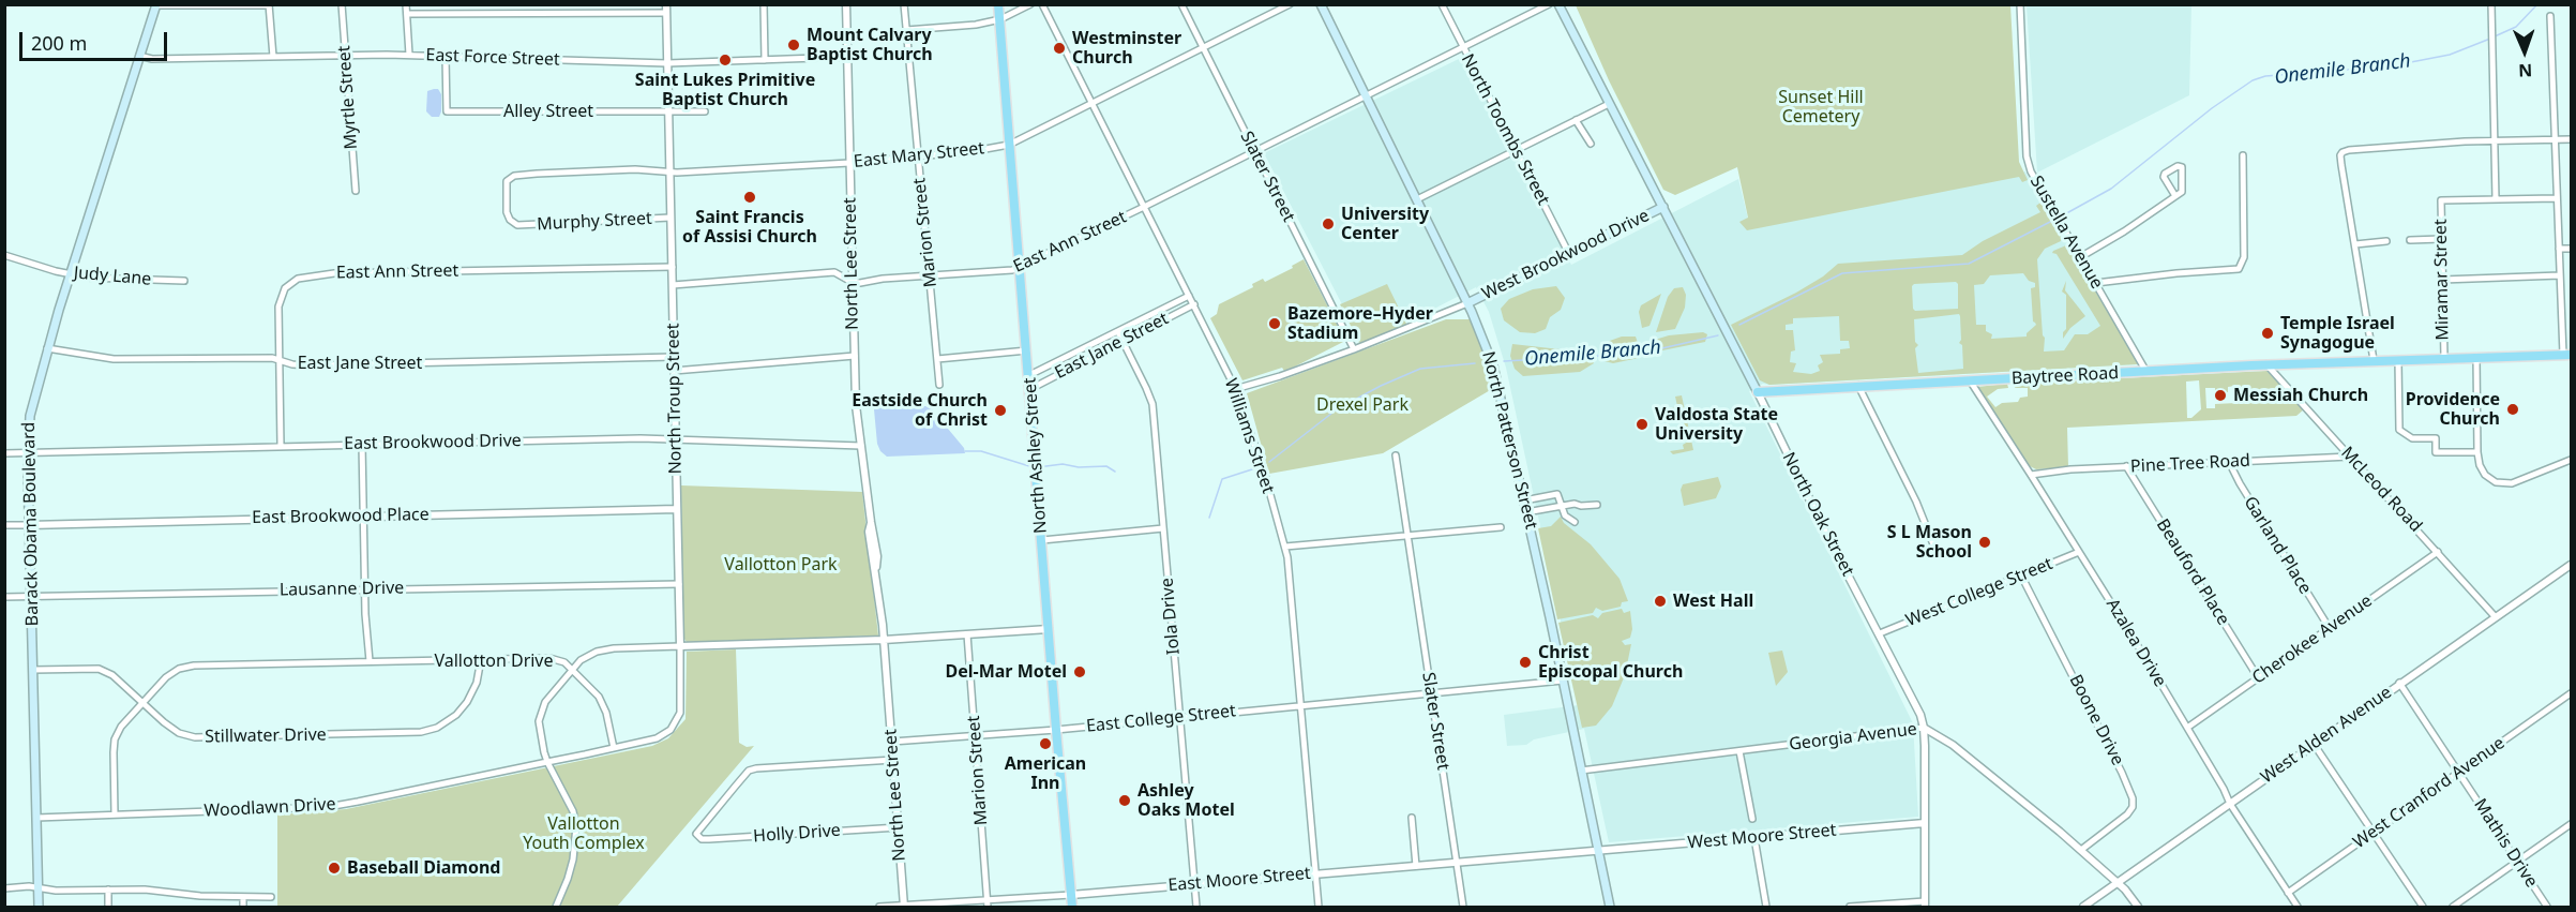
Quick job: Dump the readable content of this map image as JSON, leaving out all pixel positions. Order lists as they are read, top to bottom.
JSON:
{
  "streets": {
    "main road": [
      "West Brookwood Drive",
      "Baytree Road",
      "North Patterson Street",
      "North Ashley Street",
      "North Oak Street",
      "Barack Obama Boulevard"
    ],
    "street": [
      "East Force Street",
      "Myrtle Street",
      "Alley Street",
      "North Toombs Street",
      "East Mary Street",
      "Slater Street",
      "Murphy Street",
      "Marion Street",
      "Sustella Avenue",
      "East Ann Street",
      "North Lee Street",
      "Judy Lane",
      "Miramar Street",
      "East Jane Street",
      "North Troup Street",
      "Williams Street",
      "East Brookwood Drive",
      "Pine Tree Road",
      "McLeod Road",
      "East Brookwood Place",
      "Garland Place",
      "Beauford Place",
      "Lausanne Drive",
      "West College Street",
      "Iola Drive",
      "Cherokee Avenue",
      "Azalea Drive",
      "Vallotton Drive",
      "East College Street",
      "Boone Drive",
      "West Alden Avenue",
      "Stillwater Drive",
      "Georgia Avenue",
      "West Cranford Avenue",
      "Woodlawn Drive",
      "Holly Drive",
      "West Moore Street",
      "Mathis Drive",
      "East Moore Street"
    ]
  },
  "crossings": [
    ["East Force Street", "Myrtle Street"],
    ["East Force Street", "Alley Street"],
    ["East Force Street", "North Lee Street"],
    ["East Force Street", "North Troup Street"],
    ["East Force Street", "Barack Obama Boulevard"],
    ["Alley Street", "North Troup Street"],
    ["North Toombs Street", "East Ann Street"],
    ["North Toombs Street", "West Brookwood Drive"],
    ["East Mary Street", "Slater Street"],
    ["East Mary Street", "Murphy Street"],
    ["East Mary Street", "Marion Street"],
    ["East Mary Street", "North Lee Street"],
    ["East Mary Street", "North Troup Street"],
    ["East Mary Street", "Williams Street"],
    ["East Mary Street", "North Ashley Street"],
    ["Slater Street", "East Ann Street"],
    ["Slater Street", "East College Street"],
    ["Slater Street", "East Moore Street"],
    ["Murphy Street", "North Troup Street"],
    ["Marion Street", "East Ann Street"],
    ["Marion Street", "Vallotton Drive"],
    ["Marion Street", "East College Street"],
    ["Marion Street", "East Moore Street"],
    ["Sustella Avenue", "Baytree Road"],
    ["East Ann Street", "North Lee Street"],
    ["East Ann Street", "East Jane Street"],
    ["East Ann Street", "North Troup Street"],
    ["East Ann Street", "Williams Street"],
    ["East Ann Street", "North Patterson Street"],
    ["East Ann Street", "East Brookwood Drive"],
    ["East Ann Street", "North Ashley Street"],
    ["West Brookwood Drive", "North Patterson Street"],
    ["West Brookwood Drive", "North Oak Street"],
    ["North Lee Street", "East Brookwood Drive"],
    ["North Lee Street", "Vallotton Drive"],
    ["North Lee Street", "East College Street"],
    ["North Lee Street", "Holly Drive"],
    ["North Lee Street", "East Moore Street"],
    ["Judy Lane", "Barack Obama Boulevard"],
    ["Miramar Street", "Baytree Road"],
    ["East Jane Street", "North Troup Street"],
    ["East Jane Street", "Williams Street"],
    ["East Jane Street", "North Ashley Street"],
    ["East Jane Street", "Barack Obama Boulevard"],
    ["East Jane Street", "Iola Drive"],
    ["Baytree Road", "McLeod Road"],
    ["Baytree Road", "North Oak Street"],
    ["Baytree Road", "Azalea Drive"],
    ["North Troup Street", "East Brookwood Drive"],
    ["North Troup Street", "East Brookwood Place"],
    ["North Troup Street", "Lausanne Drive"],
    ["North Troup Street", "Vallotton Drive"],
    ["North Troup Street", "Woodlawn Drive"],
    ["Williams Street", "East College Street"],
    ["Williams Street", "East Moore Street"],
    ["North Patterson Street", "East College Street"],
    ["North Patterson Street", "Georgia Avenue"],
    ["North Patterson Street", "West Moore Street"],
    ["North Patterson Street", "East Moore Street"],
    ["East Brookwood Drive", "Barack Obama Boulevard"],
    ["North Ashley Street", "Vallotton Drive"],
    ["North Ashley Street", "East College Street"],
    ["North Ashley Street", "East Moore Street"],
    ["Pine Tree Road", "McLeod Road"],
    ["Pine Tree Road", "Garland Place"],
    ["Pine Tree Road", "Beauford Place"],
    ["Pine Tree Road", "Azalea Drive"],
    ["McLeod Road", "Cherokee Avenue"],
    ["McLeod Road", "West Alden Avenue"],
    ["North Oak Street", "West College Street"],
    ["North Oak Street", "Georgia Avenue"],
    ["North Oak Street", "West Moore Street"],
    ["East Brookwood Place", "Barack Obama Boulevard"],
    ["Barack Obama Boulevard", "Lausanne Drive"],
    ["Barack Obama Boulevard", "Stillwater Drive"],
    ["Barack Obama Boulevard", "Woodlawn Drive"],
    ["Garland Place", "Cherokee Avenue"],
    ["Beauford Place", "Cherokee Avenue"],
    ["West College Street", "Azalea Drive"],
    ["West College Street", "Boone Drive"],
    ["Iola Drive", "East College Street"],
    ["Iola Drive", "East Moore Street"],
    ["Cherokee Avenue", "Azalea Drive"],
    ["Azalea Drive", "West Alden Avenue"],
    ["Azalea Drive", "West Cranford Avenue"],
    ["Vallotton Drive", "Stillwater Drive"],
    ["Vallotton Drive", "Woodlawn Drive"],
    ["Boone Drive", "Georgia Avenue"],
    ["West Alden Avenue", "Georgia Avenue"],
    ["West Alden Avenue", "Mathis Drive"],
    ["West Cranford Avenue", "Mathis Drive"],
    ["West Moore Street", "East Moore Street"]
  ],
  "water": ["Onemile Branch"],
  "parks": [
    "Sunset Hill Cemetery",
    "Drexel Park",
    "Vallotton Park",
    "Vallotton Youth Complex"
  ],
  "places": [
    "Mount Calvary Baptist Church",
    "Westminster Church",
    "Saint Lukes Primitive Baptist Church",
    "Saint Francis of Assisi Church",
    "University Center",
    "Bazemore–Hyder Stadium",
    "Temple Israel Synagogue",
    "Messiah Church",
    "Providence Church",
    "Eastside Church of Christ",
    "Valdosta State University",
    "S L Mason School",
    "West Hall",
    "Christ Episcopal Church",
    "Del-Mar Motel",
    "American Inn",
    "Ashley Oaks Motel",
    "Baseball Diamond"
  ],
  "scale_bar": "200 m",
  "north": "bottom"
}
